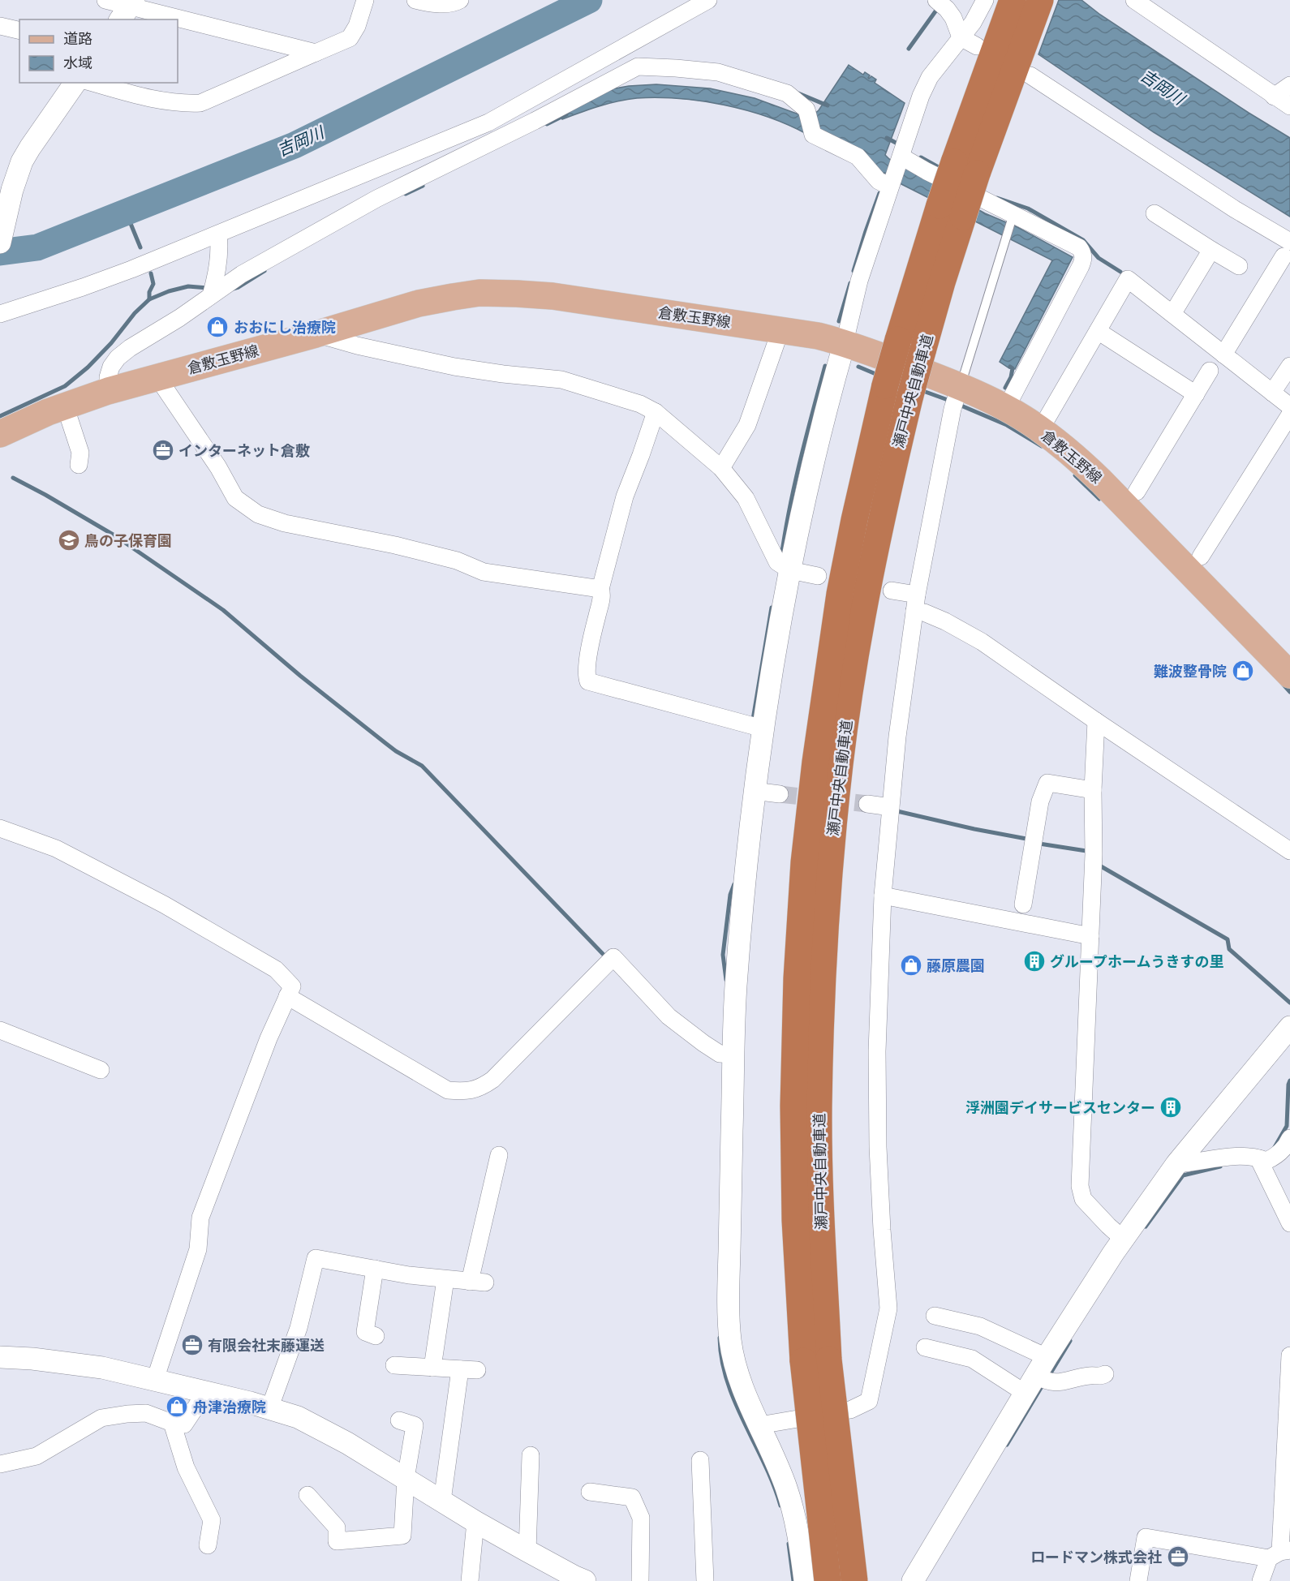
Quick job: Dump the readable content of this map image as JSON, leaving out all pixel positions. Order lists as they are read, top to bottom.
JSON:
{
  "streets": {
    "highway": ["瀬戸中央自動車道"],
    "main road": ["倉敷玉野線"]
  },
  "water": ["吉岡川"],
  "places": {
    "shop": [
      "おおにし治療院",
      "難波整骨院",
      "藤原農園",
      "舟津治療院"
    ],
    "office": ["インターネット倉敷", "有限会社末藤運送", "ロードマン株式会社"],
    "school or university": ["鳥の子保育園"],
    "building": ["グループホームうきすの里", "浮洲園デイサービスセンター"]
  },
  "legend": ["道路", "水域"]
}
